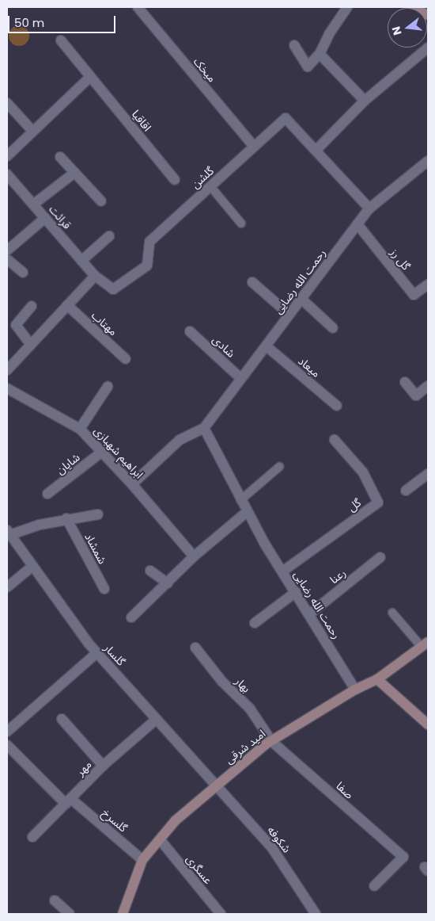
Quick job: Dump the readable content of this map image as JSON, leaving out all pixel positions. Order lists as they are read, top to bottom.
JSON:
{
  "streets": {
    "street": [
      "میخک",
      "اقاقیا",
      "گلشن",
      "قرائت",
      "گل رز",
      "رحمت الله رضایی",
      "مهتاب",
      "شادی",
      "میعاد",
      "ابراهیم شهبازی",
      "شایان",
      "گل",
      "شمشاد",
      "رعنا",
      "گلسار",
      "بهار",
      "امید شرقی",
      "مهر",
      "صفا",
      "گلسرخ",
      "شکوفه",
      "عسگری"
    ]
  },
  "crossings": [
    ["میخک", "گلشن"],
    ["گلشن", "قرائت"],
    ["گل رز", "رحمت الله رضایی"],
    ["رحمت الله رضایی", "شادی"],
    ["رحمت الله رضایی", "میعاد"],
    ["رحمت الله رضایی", "ابراهیم شهبازی"],
    ["رحمت الله رضایی", "گل"],
    ["رحمت الله رضایی", "رعنا"],
    ["رحمت الله رضایی", "امید شرقی"],
    ["ابراهیم شهبازی", "شایان"],
    ["شمشاد", "گلسار"],
    ["گلسار", "امید شرقی"],
    ["گلسار", "مهر"],
    ["گلسار", "شکوفه"],
    ["بهار", "امید شرقی"],
    ["بهار", "صفا"],
    ["امید شرقی", "صفا"],
    ["امید شرقی", "گلسرخ"],
    ["امید شرقی", "شکوفه"],
    ["امید شرقی", "عسگری"],
    ["مهر", "گلسرخ"]
  ],
  "scale_bar": "50 m",
  "north": "left"
}
